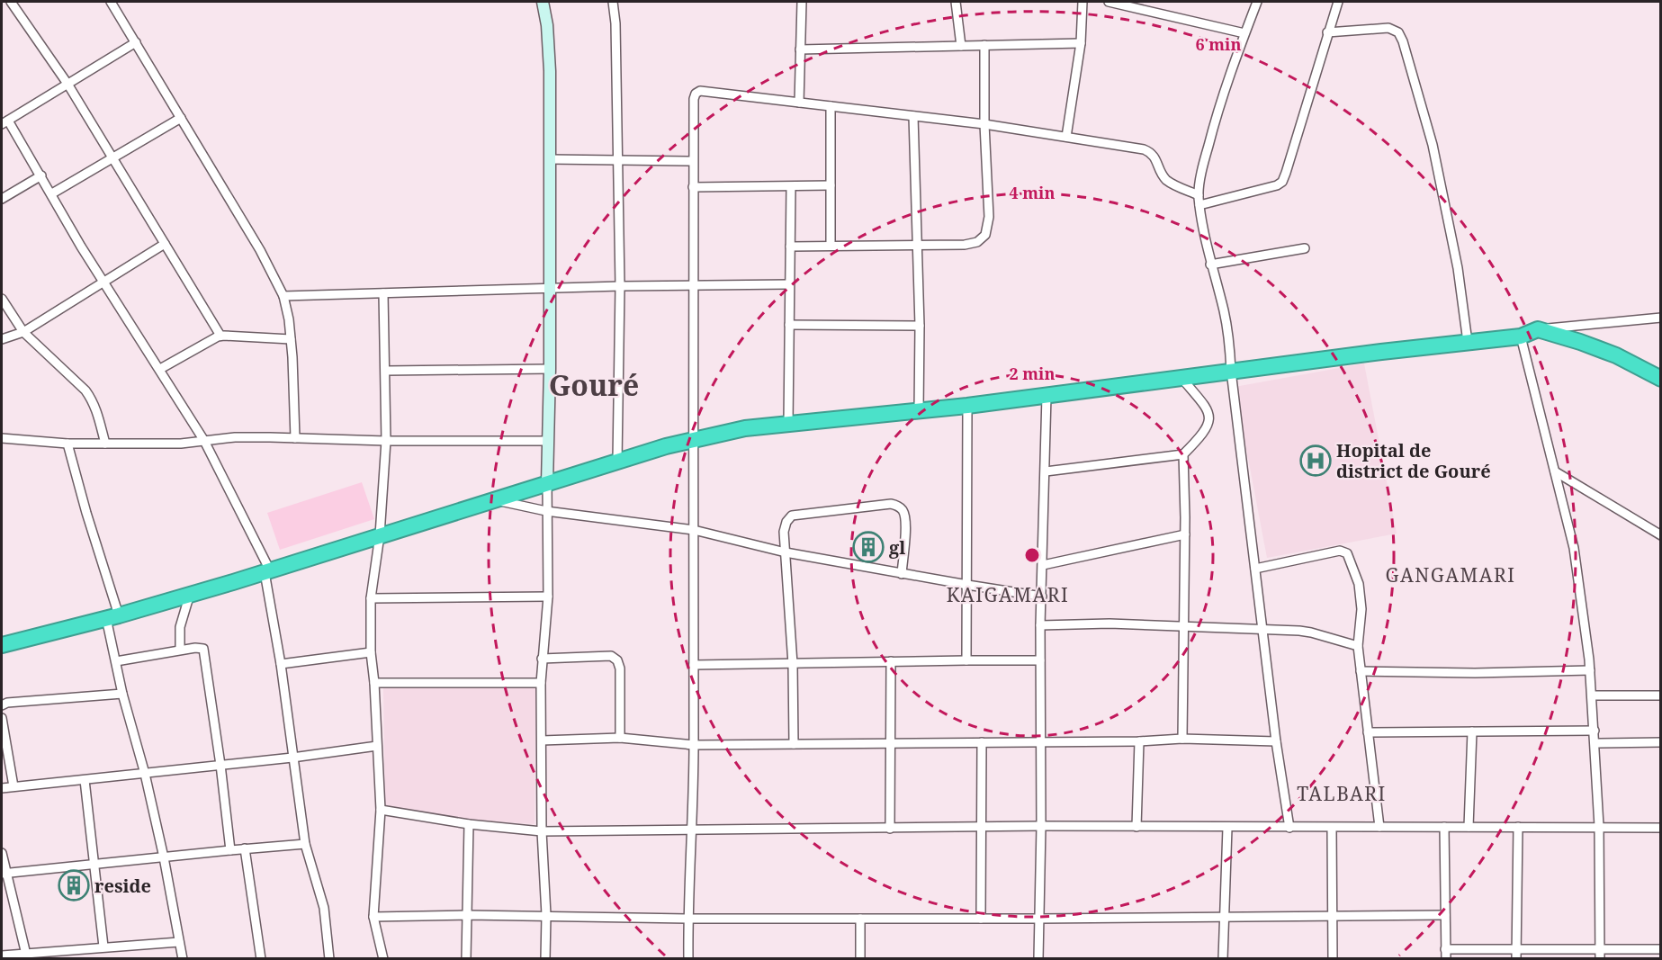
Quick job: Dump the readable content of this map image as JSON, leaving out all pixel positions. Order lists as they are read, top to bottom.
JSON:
{
  "districts": [
    "Gouré",
    "GANGAMARI",
    "KAIGAMARI",
    "TALBARI"
  ],
  "places": {
    "hospital": ["Hopital de district de Gouré"],
    "building": ["gl", "reside"]
  },
  "rings": ["6 min", "4 min", "2 min"]
}
